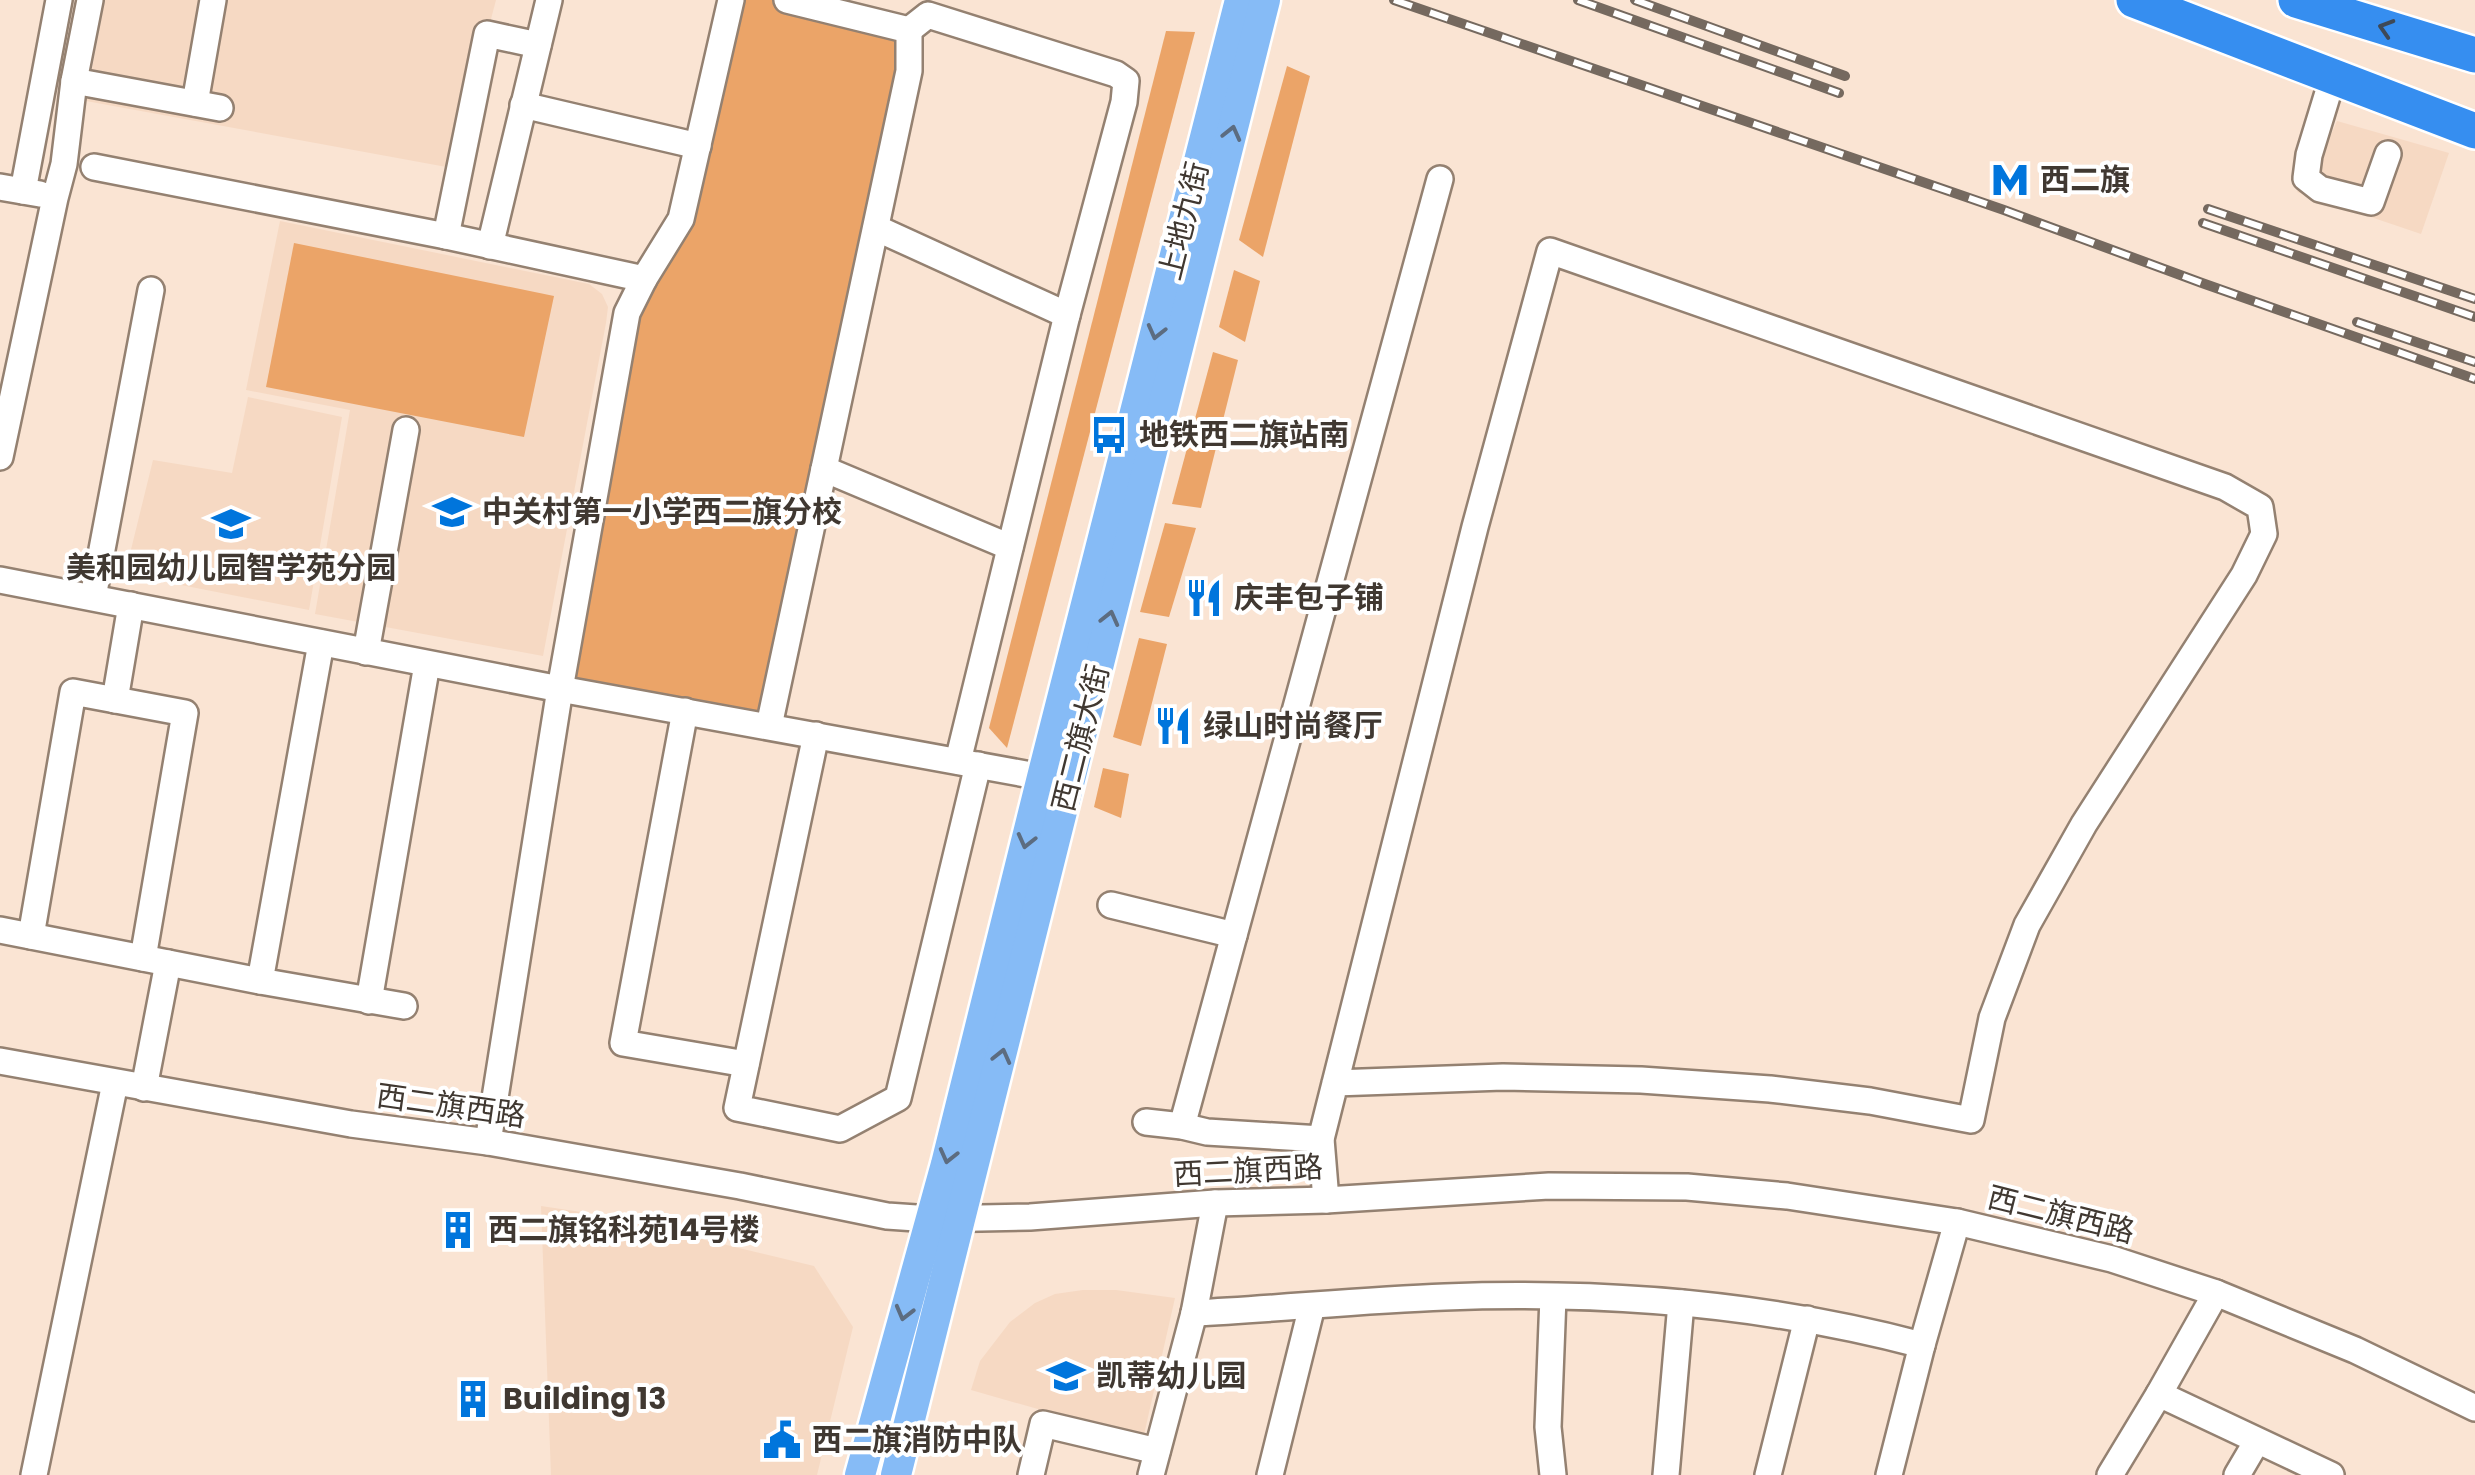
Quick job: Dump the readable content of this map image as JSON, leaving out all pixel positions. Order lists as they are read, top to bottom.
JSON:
{
  "streets": {
    "main road": ["上地九街", "西二旗大街"],
    "street": ["西二旗西路"]
  },
  "crossings": [
    ["上地九街", "西二旗大街"],
    ["西二旗大街", "西二旗西路"]
  ],
  "one_way": ["上地九街"],
  "places": {
    "metro station": ["西二旗"],
    "bus stop": ["地铁西二旗站南"],
    "school or university": ["中关村第一小学西二旗分校", "美和园幼儿园智学苑分园", "凯蒂幼儿园"],
    "restaurant": ["庆丰包子铺", "绿山时尚餐厅"],
    "building": ["西二旗铭科苑14号楼", "Building 13"],
    "public building": ["西二旗消防中队"]
  }
}
